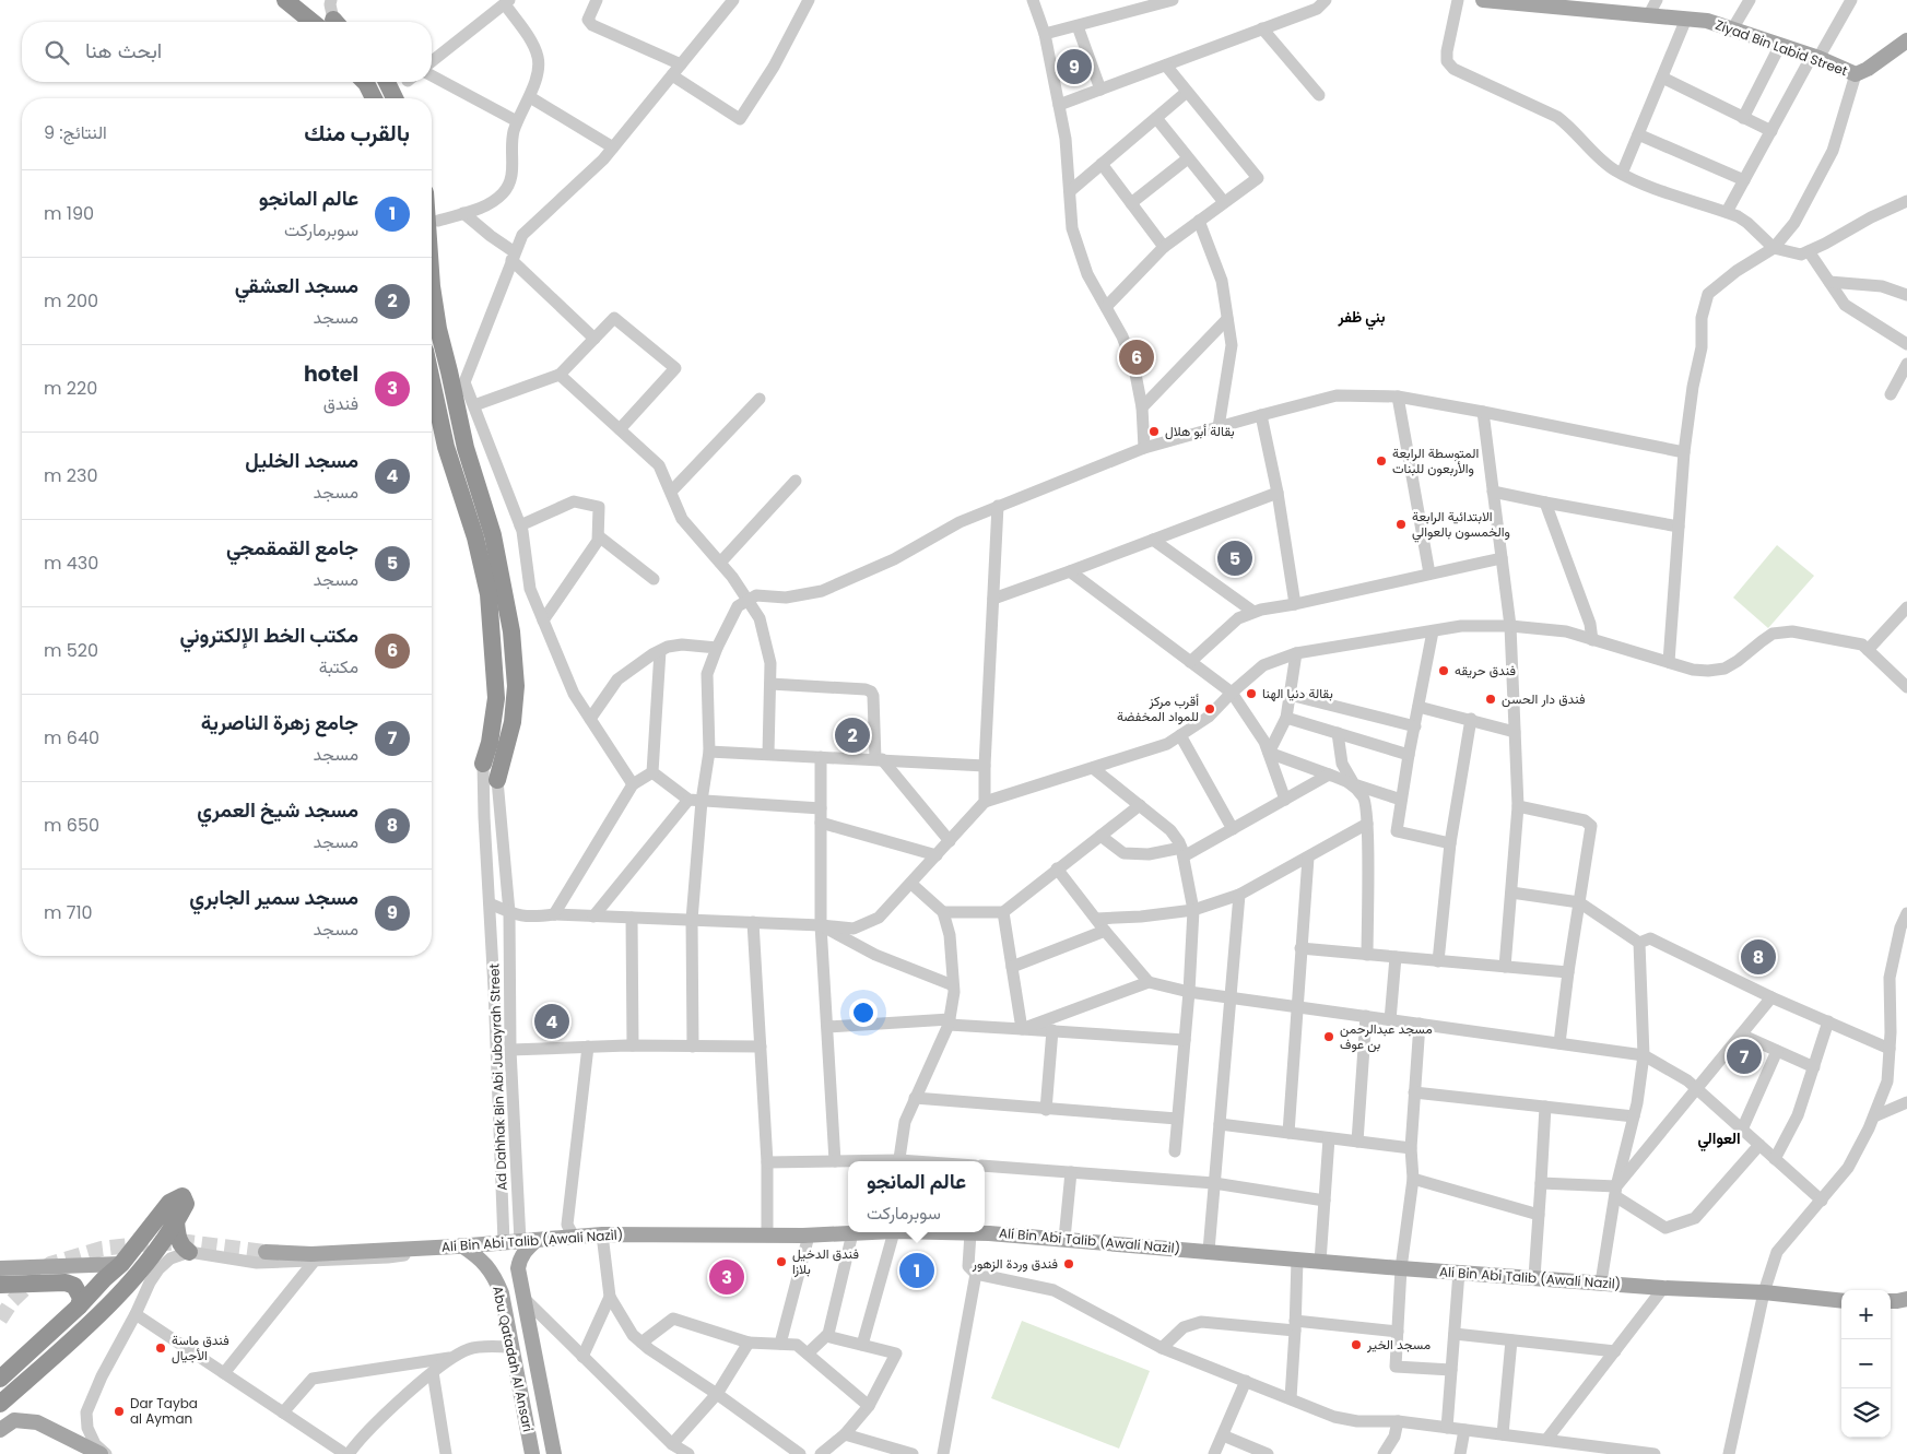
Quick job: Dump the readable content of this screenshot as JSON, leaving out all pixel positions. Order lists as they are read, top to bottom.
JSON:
{
  "streets": {
    "main road": ["Ziyad Bin Labid Street", "Ali Bin Abi Talib (Awali Nazil)", "Abu Qatadah Al Ansari"],
    "street": ["Ad Dahhak Bin Abi Jubayrah Street"]
  },
  "crossings": [
    ["Ad Dahhak Bin Abi Jubayrah Street", "Ali Bin Abi Talib (Awali Nazil)"],
    ["Ali Bin Abi Talib (Awali Nazil)", "Abu Qatadah Al Ansari"]
  ],
  "districts": ["بني ظفر", "العوالي"],
  "places": [
    "بقالة أبو هلال",
    "المتوسطة الرابعة والأربعون للبنات",
    "الابتدائية الرابعة والخمسون بالعوالي",
    "فندق حريقه",
    "بقالة دنيا الهنا",
    "فندق دار الحسن",
    "أقرب مركز للمواد المخفضة",
    "مسجد عبدالرحمن بن عوف",
    "فندق الدخيل بلازا",
    "فندق وردة الزهور",
    "مسجد الخير",
    "فندق ماسة الأجيال",
    "Dar Tayba al Ayman"
  ],
  "page": {
    "search": "ابحث هنا",
    "pins": [
      "9",
      "6",
      "5",
      "2",
      "8",
      "4",
      "7",
      "1",
      "3"
    ],
    "heading": ["بالقرب منك", "النتائج: 9"],
    "list": [
      {
        "mark": "1",
        "name": "عالم المانجو",
        "note": "سوبرماركت",
        "value": "190 m"
      },
      {
        "mark": "2",
        "name": "مسجد العشقي",
        "note": "مسجد",
        "value": "200 m"
      },
      {
        "mark": "3",
        "name": "hotel",
        "note": "فندق",
        "value": "220 m"
      },
      {
        "mark": "4",
        "name": "مسجد الخليل",
        "note": "مسجد",
        "value": "230 m"
      },
      {
        "mark": "5",
        "name": "جامع القمقمجي",
        "note": "مسجد",
        "value": "430 m"
      },
      {
        "mark": "6",
        "name": "مكتب الخط الإلكتروني",
        "note": "مكتبة",
        "value": "520 m"
      },
      {
        "mark": "7",
        "name": "جامع زهرة الناصرية",
        "note": "مسجد",
        "value": "640 m"
      },
      {
        "mark": "8",
        "name": "مسجد شيخ العمري",
        "note": "مسجد",
        "value": "650 m"
      },
      {
        "mark": "9",
        "name": "مسجد سمير الجابري",
        "note": "مسجد",
        "value": "710 m"
      }
    ],
    "popup": ["عالم المانجو", "سوبرماركت"],
    "map_buttons": ["+", "−"]
  }
}
